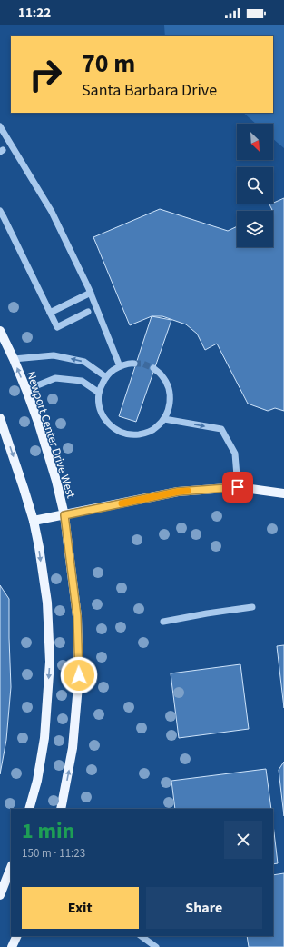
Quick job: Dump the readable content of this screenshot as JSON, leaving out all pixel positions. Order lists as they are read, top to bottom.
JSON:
{
  "streets": {
    "main road": ["Newport Center Drive West"]
  },
  "north": "bottom right",
  "page": {
    "status": "11:22",
    "turn": ["70 m", "Santa Barbara Drive"],
    "heading": ["1 min", "150 m · 11:23"],
    "buttons": ["Exit", "Share"]
  }
}
